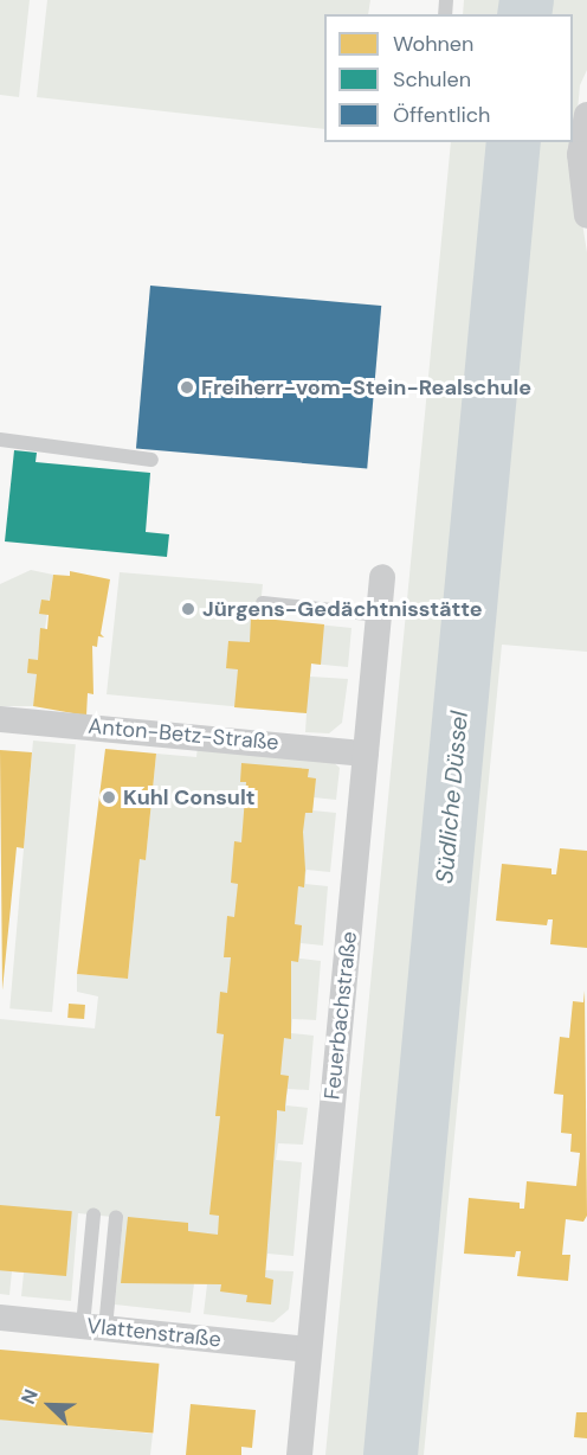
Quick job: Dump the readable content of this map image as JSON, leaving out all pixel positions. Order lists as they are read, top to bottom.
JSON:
{
  "streets": {
    "street": ["Anton-Betz-Straße", "Feuerbachstraße", "Vlattenstraße"]
  },
  "crossings": [
    ["Anton-Betz-Straße", "Feuerbachstraße"],
    ["Feuerbachstraße", "Vlattenstraße"]
  ],
  "water": ["Südliche Düssel"],
  "places": ["Freiherr-vom-Stein-Realschule", "Jürgens-Gedächtnisstätte", "Kuhl Consult"],
  "legend": ["Wohnen", "Schulen", "Öffentlich"],
  "north": "top left"
}
